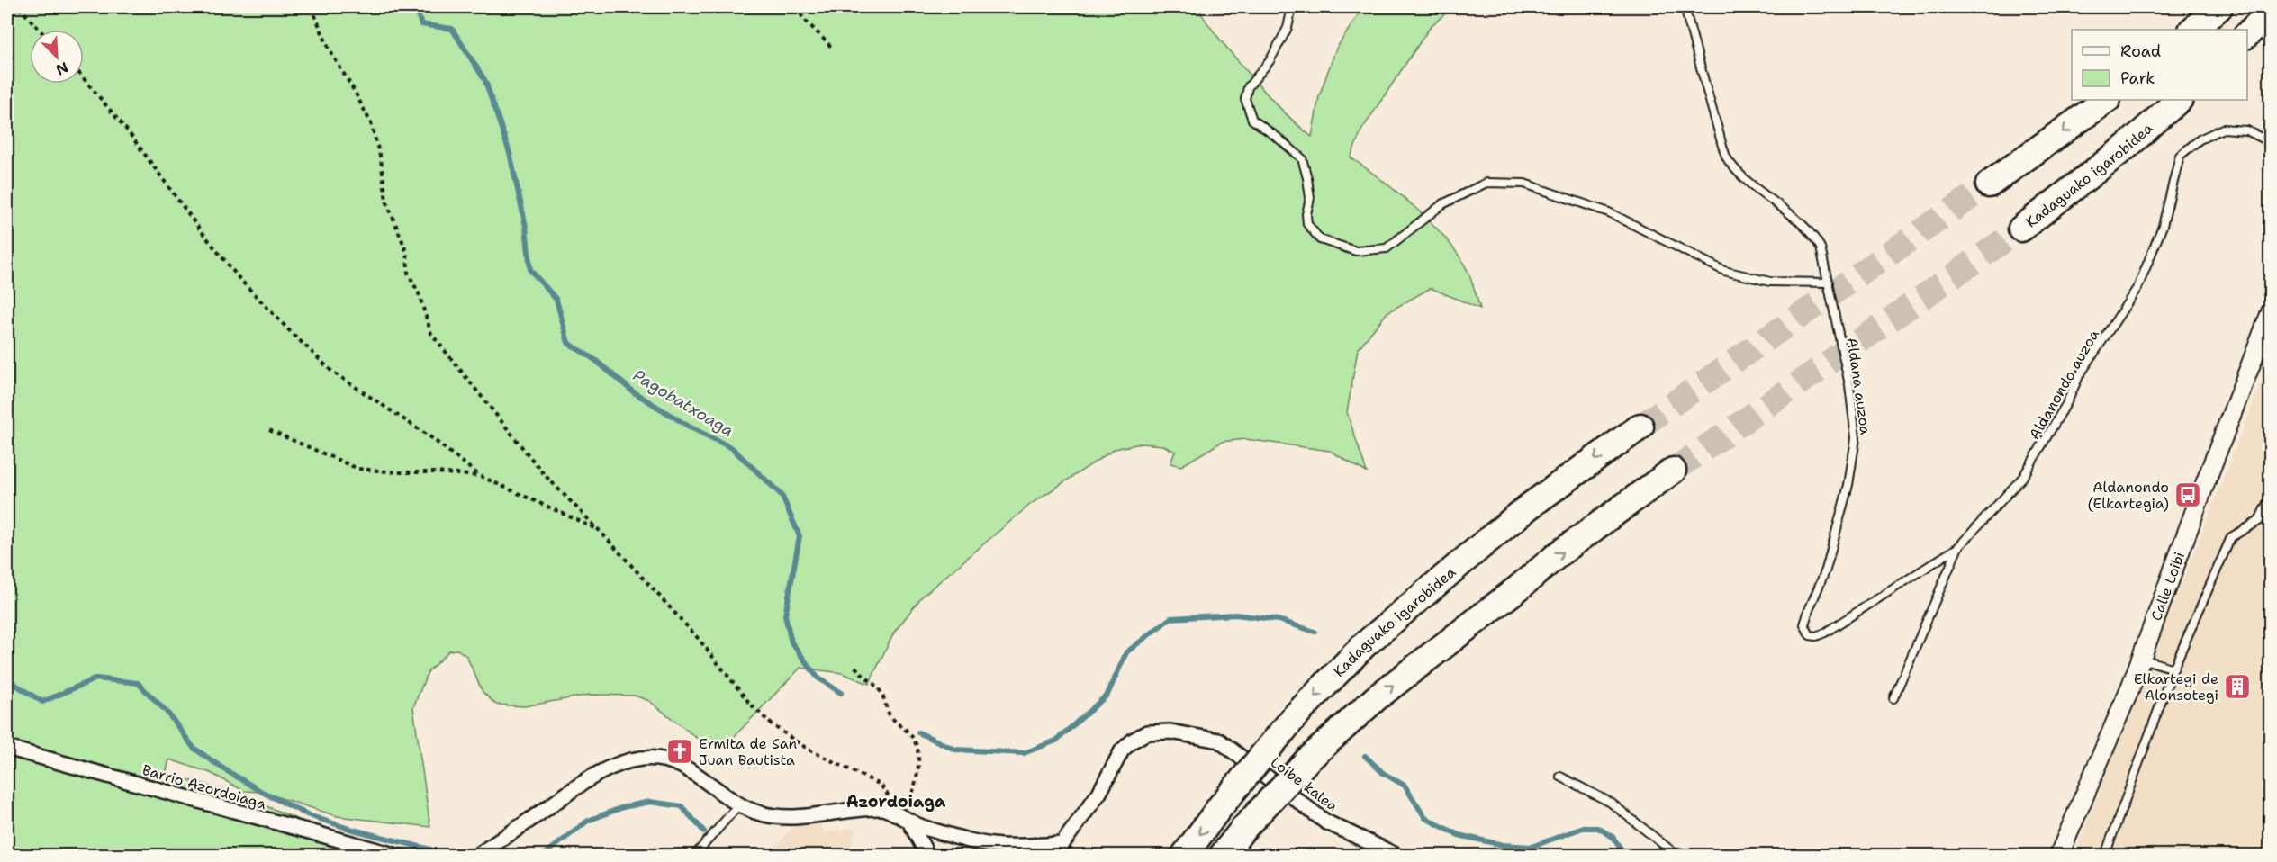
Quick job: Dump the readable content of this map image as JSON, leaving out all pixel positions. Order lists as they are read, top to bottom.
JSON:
{
  "streets": {
    "highway": ["Kadaguako igarobidea"],
    "street": ["Calle Loibi", "Loibe kalea", "Barrio Azordoiaga"],
    "lane": ["Aldanondo auzoa", "Aldana auzoa"]
  },
  "crossings": [
    ["Aldanondo auzoa", "Aldana auzoa"]
  ],
  "districts": ["Azordoiaga"],
  "water": ["Pagobatxoaga"],
  "places": {
    "bus stop": ["Aldanondo (Elkartegia)"],
    "building": ["Elkartegi de Alonsotegi"],
    "church": ["Ermita de San Juan Bautista"]
  },
  "legend": ["Road", "Park"],
  "north": "bottom right"
}
